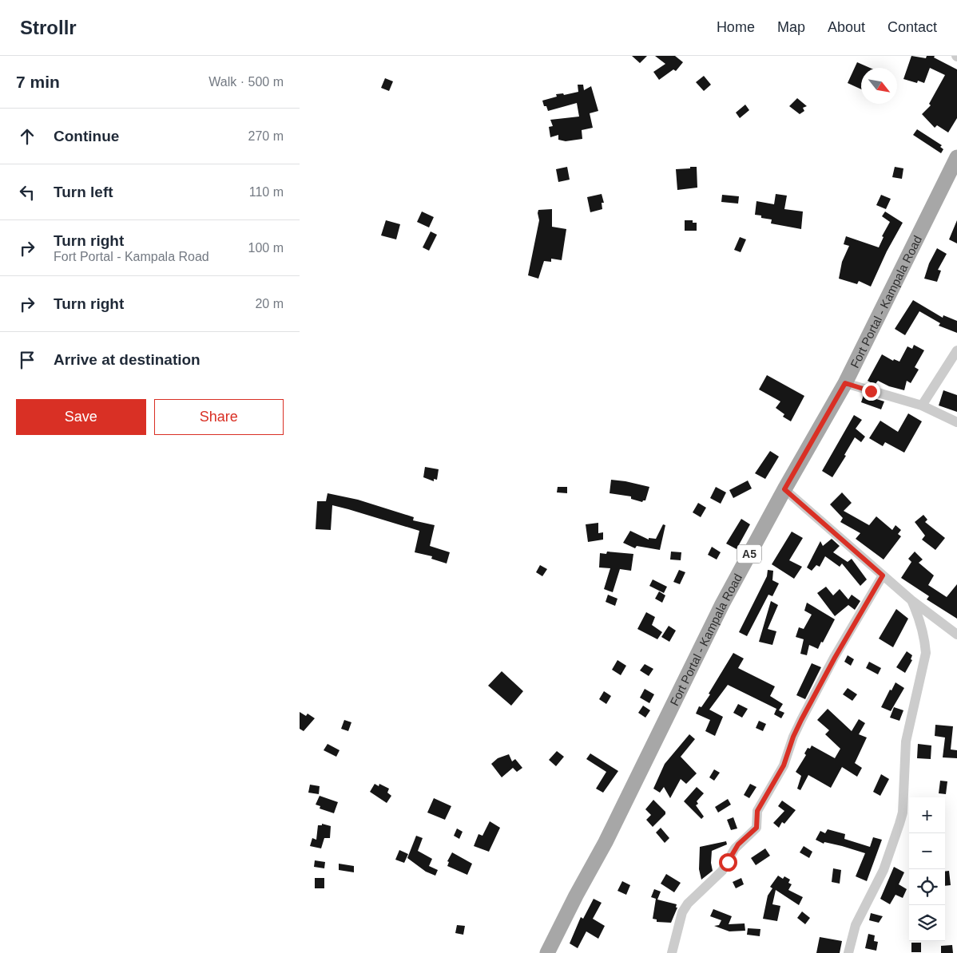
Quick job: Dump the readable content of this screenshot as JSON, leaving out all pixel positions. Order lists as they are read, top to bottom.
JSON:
{
  "streets": {
    "main road": ["Fort Portal - Kampala Road", "A5"]
  },
  "north": "bottom right",
  "page": {
    "header": "Strollr",
    "nav": [
      "Home",
      "Map",
      "About",
      "Contact"
    ],
    "heading": ["7 min", "Walk · 500 m"],
    "list": [
      ["Continue", "270 m"],
      ["Turn left", "110 m"],
      ["Turn right", "Fort Portal - Kampala Road", "100 m"],
      ["Turn right", "20 m"],
      "Arrive at destination"
    ],
    "buttons": ["Save", "Share"],
    "map_buttons": ["+", "−"]
  }
}
